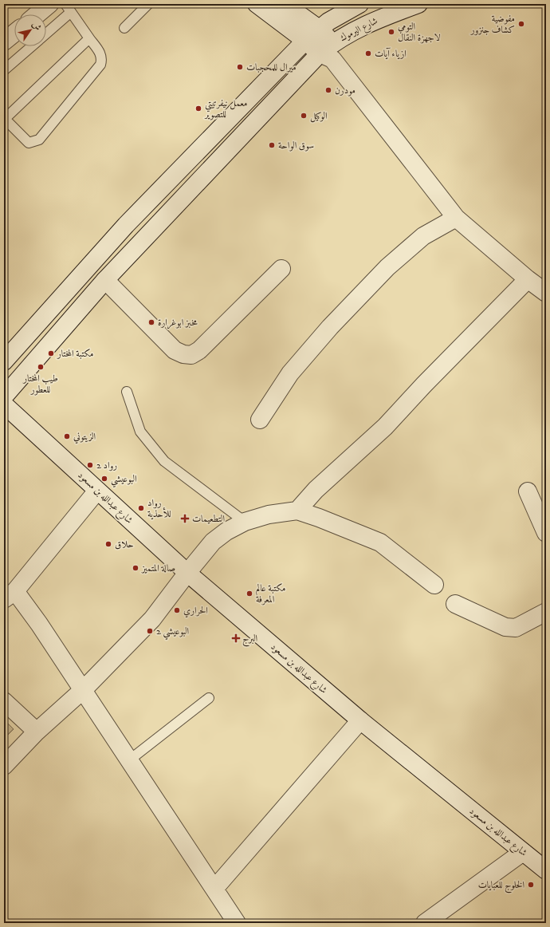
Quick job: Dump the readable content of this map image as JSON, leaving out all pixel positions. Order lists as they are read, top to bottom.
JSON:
{
  "streets": {
    "street": ["شارع اليرموك", "شارع عبدالله بن مسعود"]
  },
  "places": {
    "other": [
      "مفوضية كشاف جنزور",
      "التومي لاجهزة النقال",
      "ازياء آيات",
      "ميرال للمحجبات",
      "مودرن",
      "معمل نيفرتيتي للتصوير",
      "الوكيل",
      "سوق الواحة",
      "مخبز ابوغرارة",
      "مكتبة المختار",
      "طيب المختار للعطور",
      "الزيتوني",
      "رواد 2",
      "البوعيشي",
      "رواد للأحذية",
      "حلاق",
      "صالة المتميز",
      "مكتبة عالم المعرفة",
      "الحراري",
      "البوعيشي 2",
      "الخلوج للعبايات"
    ],
    "health": ["التطعيمات", "البرج"]
  },
  "north": "top right"
}
